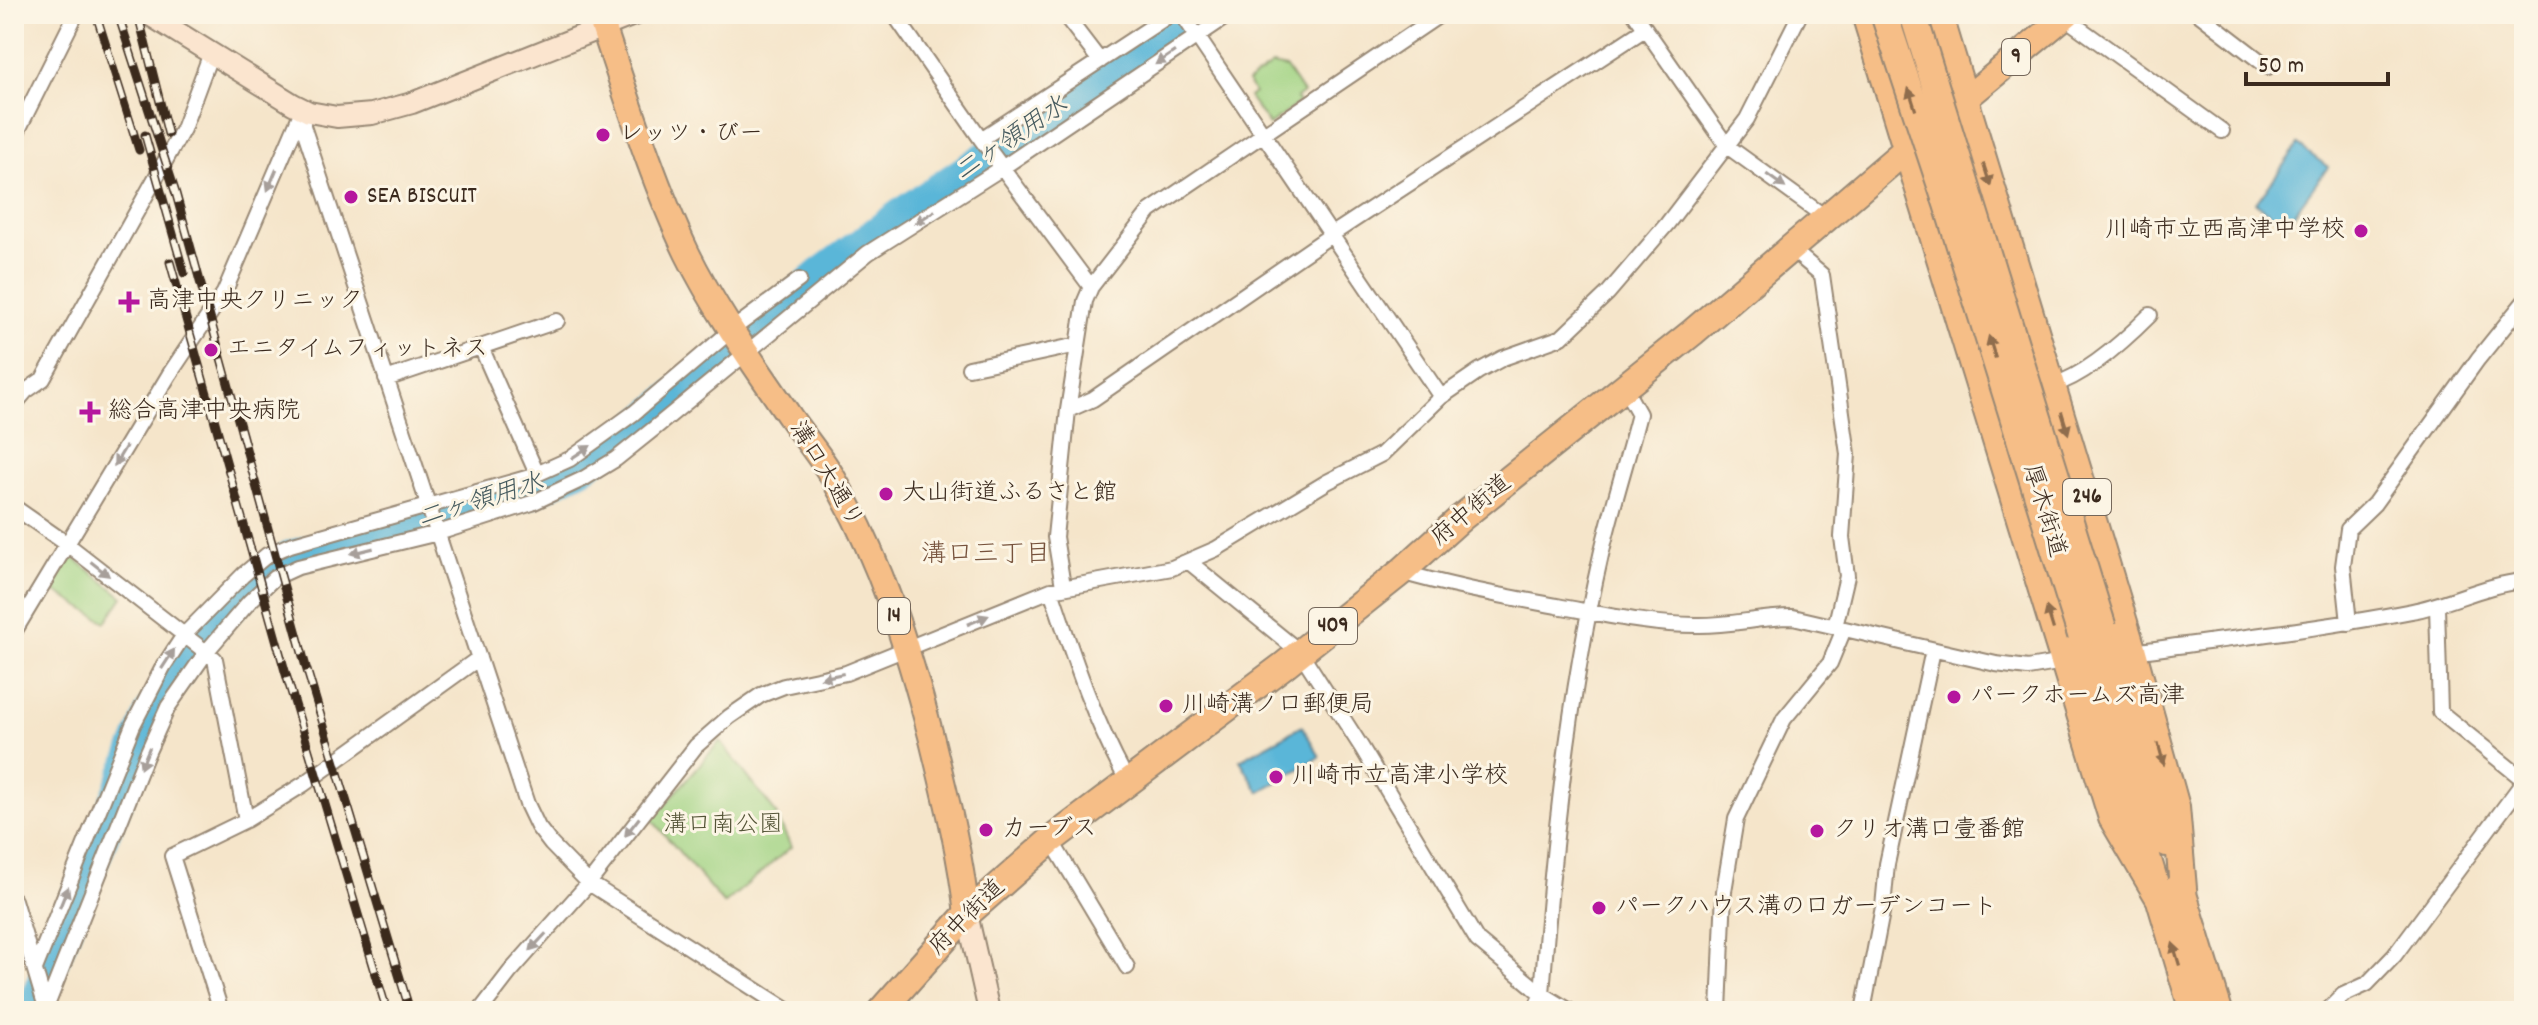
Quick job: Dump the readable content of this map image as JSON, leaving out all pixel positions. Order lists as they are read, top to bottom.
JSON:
{
  "streets": {
    "highway": [
      "246",
      "府中街道",
      "厚木街道",
      "409"
    ],
    "main road": ["9", "溝口大通り", "14"]
  },
  "crossings": [
    ["溝口大通り", "府中街道"],
    ["246", "府中街道"],
    ["246", "厚木街道"]
  ],
  "districts": ["溝口三丁目"],
  "water": ["二ヶ領用水"],
  "parks": ["溝口南公園"],
  "places": {
    "other": [
      "レッツ・びー",
      "SEA BISCUIT",
      "川崎市立西高津中学校",
      "エニタイムフィットネス",
      "大山街道ふるさと館",
      "パークホームズ高津",
      "川崎溝ノ口郵便局",
      "川崎市立高津小学校",
      "カーブス",
      "クリオ溝口壹番館",
      "パークハウス溝の口ガーデンコート"
    ],
    "health": ["高津中央クリニック", "総合高津中央病院"]
  },
  "scale_bar": "50 m"
}
